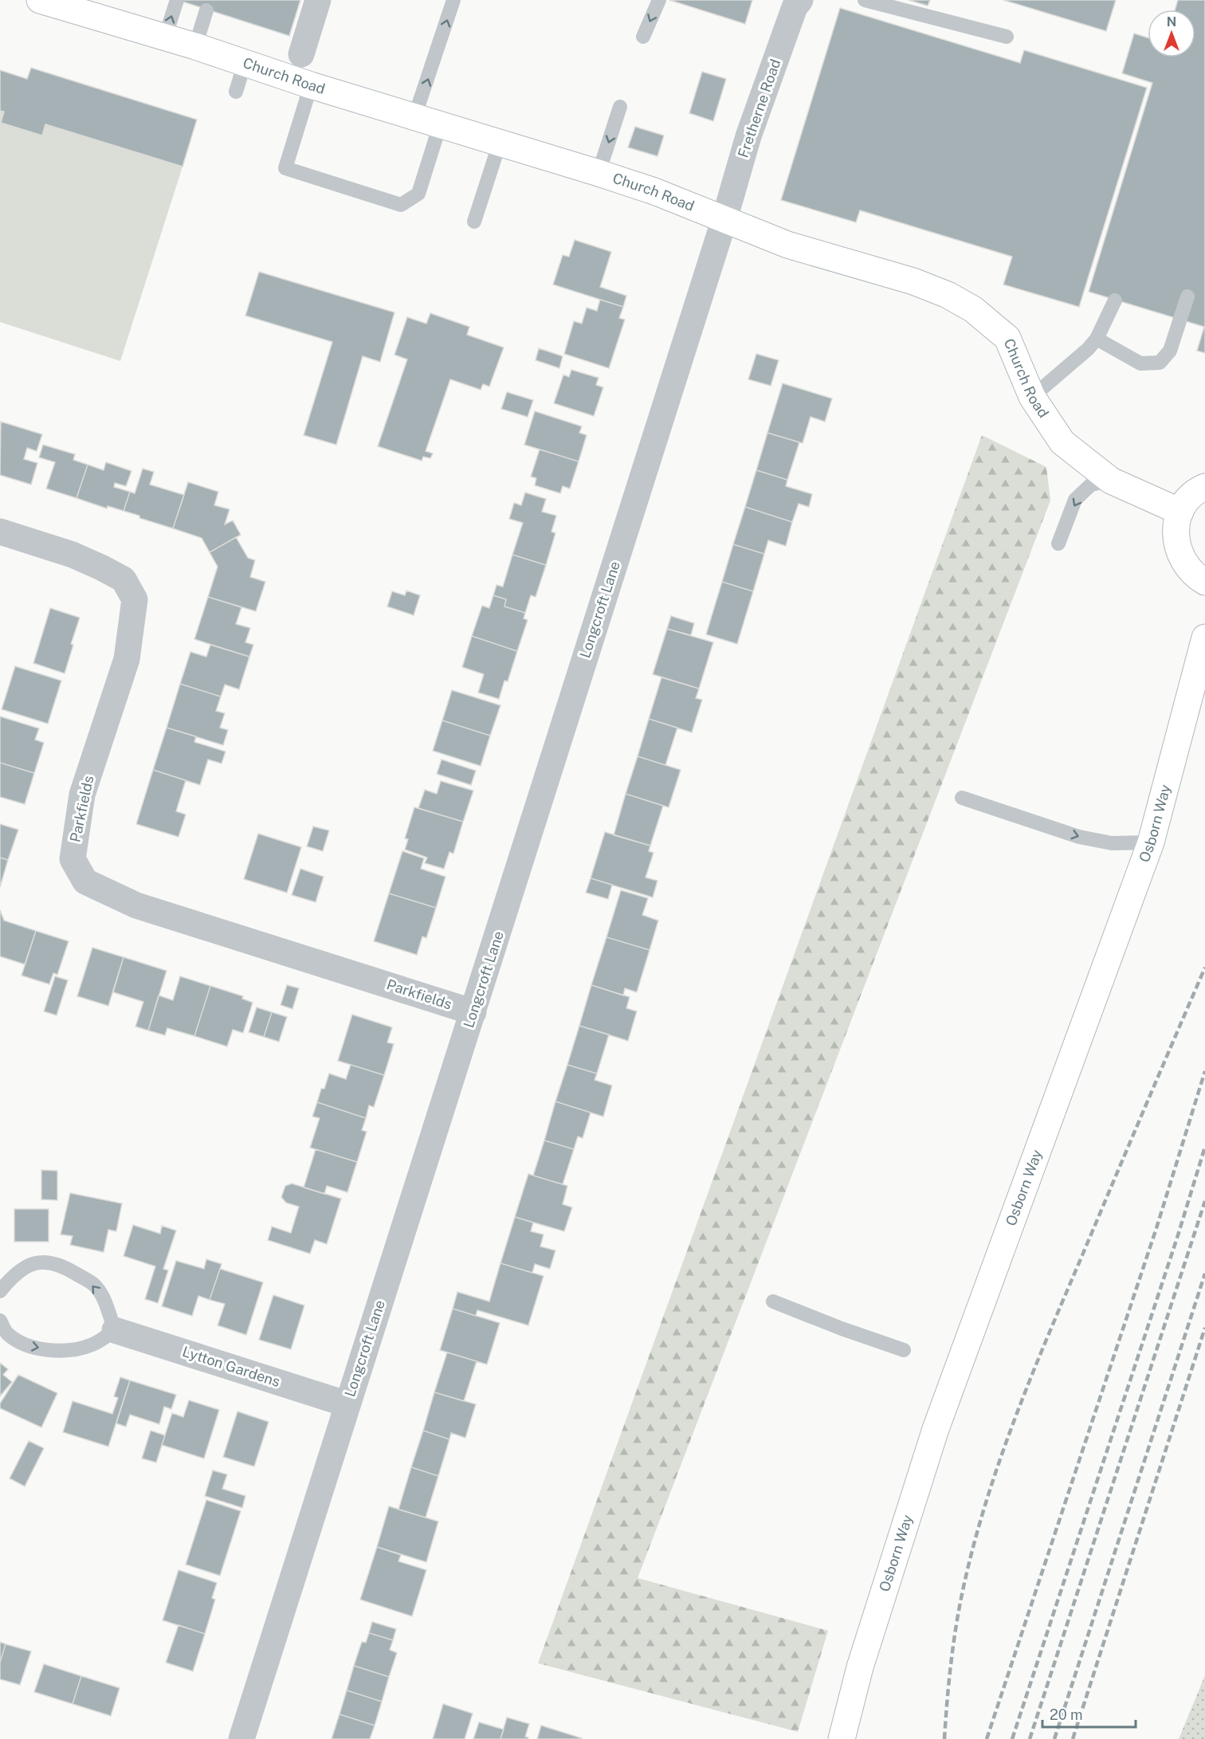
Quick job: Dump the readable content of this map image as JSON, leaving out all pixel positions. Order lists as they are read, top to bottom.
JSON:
{
  "streets": {
    "street": [
      "Church Road",
      "Fretherne Road",
      "Longcroft Lane",
      "Parkfields",
      "Osborn Way",
      "Lytton Gardens"
    ]
  },
  "crossings": [
    ["Church Road", "Fretherne Road"],
    ["Church Road", "Longcroft Lane"],
    ["Fretherne Road", "Longcroft Lane"],
    ["Longcroft Lane", "Parkfields"],
    ["Longcroft Lane", "Lytton Gardens"]
  ],
  "scale_bar": "20 m",
  "north": "top"
}
